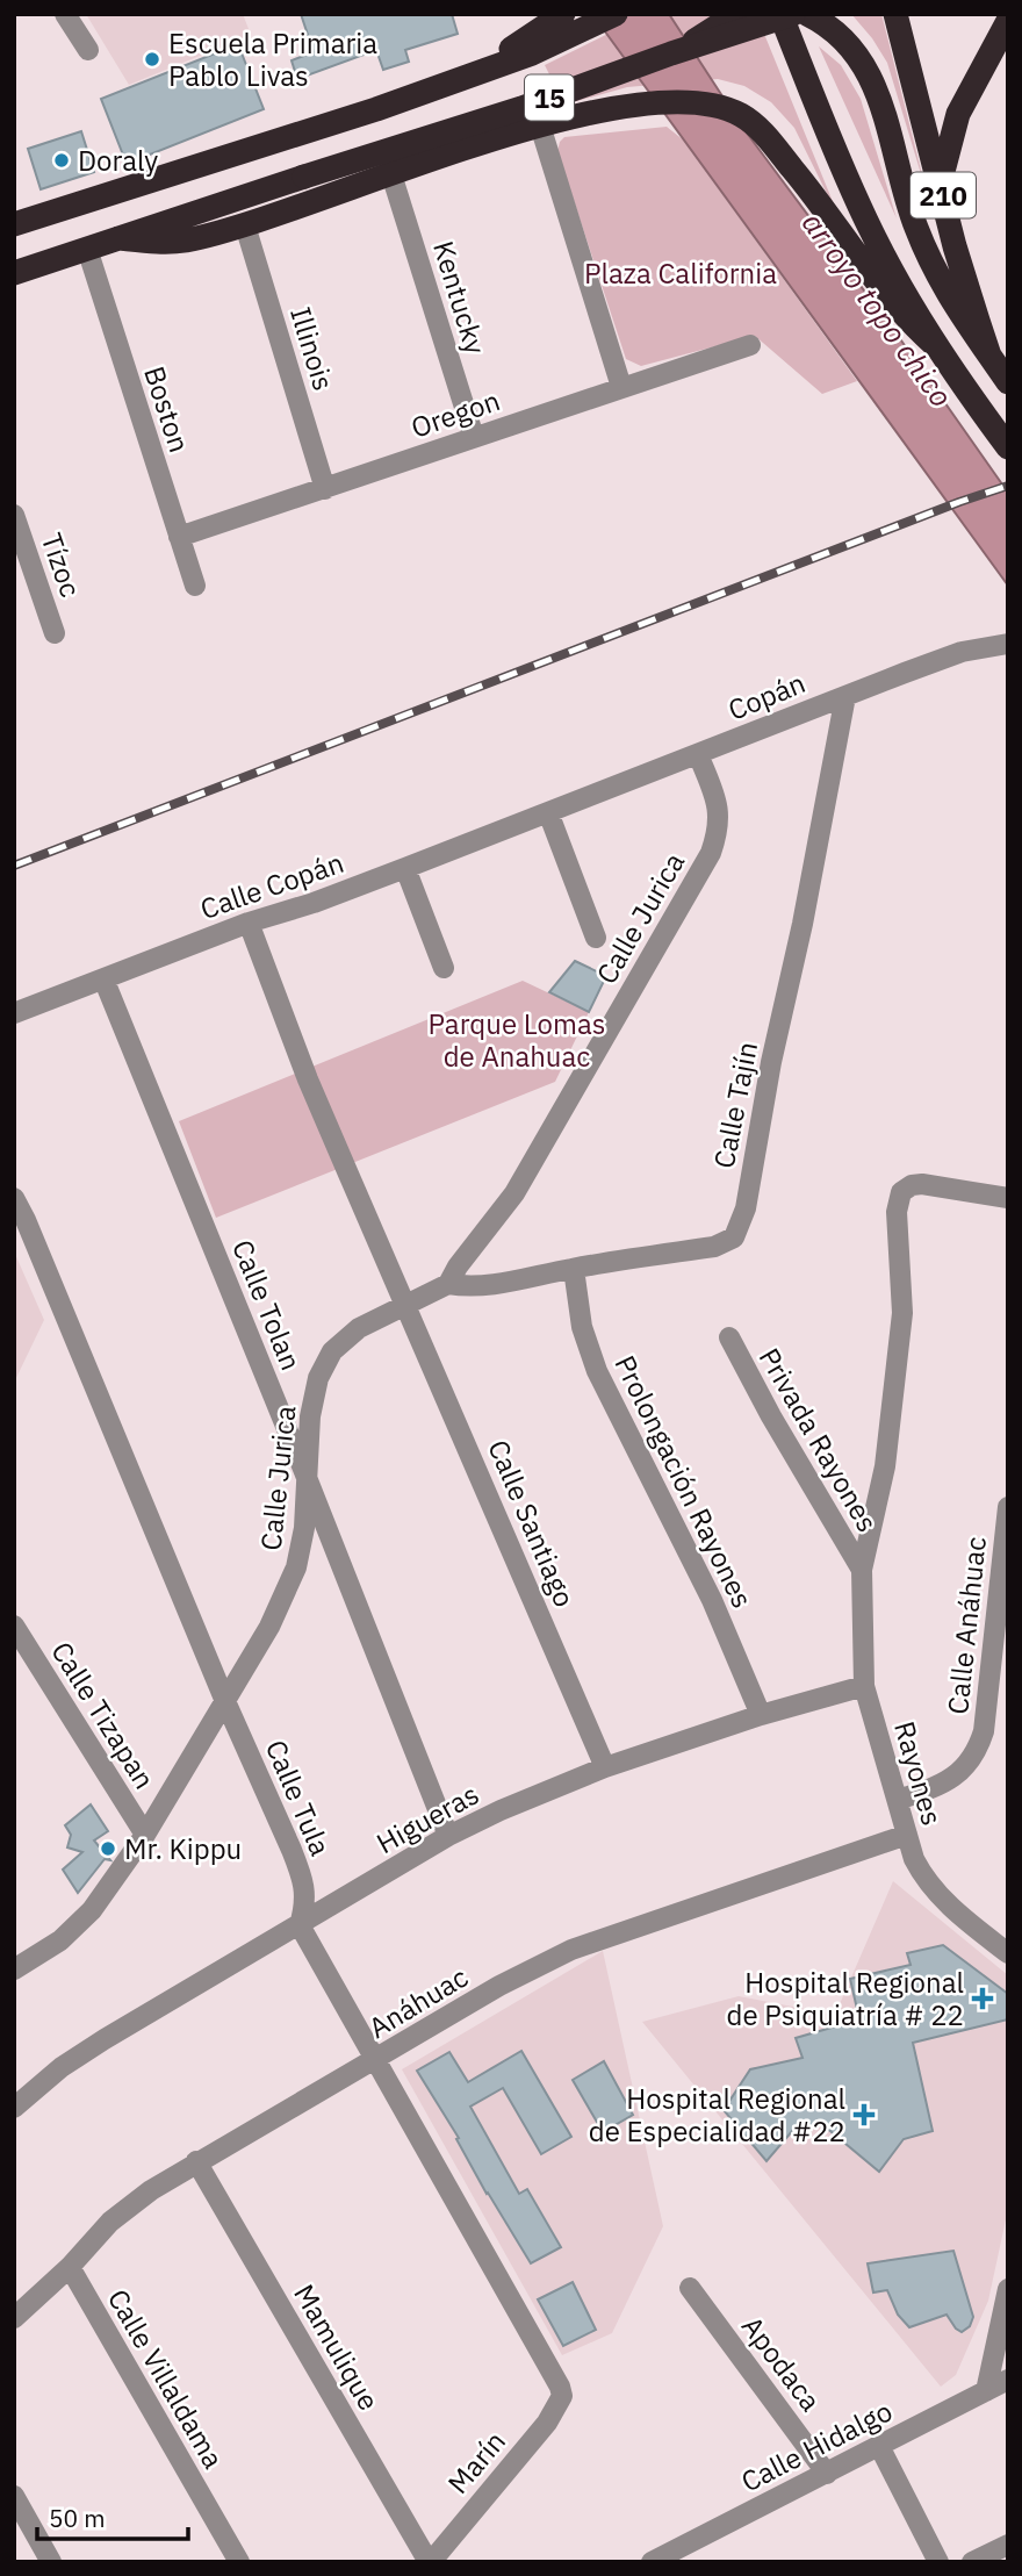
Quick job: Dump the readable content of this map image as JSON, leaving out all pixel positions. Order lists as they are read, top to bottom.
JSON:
{
  "streets": {
    "highway": ["15", "210"],
    "street": [
      "Kentucky",
      "Illinois",
      "Boston",
      "Oregon",
      "Tízoc",
      "Copán",
      "Calle Copán",
      "Calle Jurica",
      "Calle Tajín",
      "Calle Tolan",
      "Privada Rayones",
      "Prolongación Rayones",
      "Calle Santiago",
      "Calle Anáhuac",
      "Calle Tizapan",
      "Rayones",
      "Calle Tula",
      "Higueras",
      "Anáhuac",
      "Mamulique",
      "Apodaca",
      "Calle Villaldama",
      "Calle Hidalgo",
      "Marín"
    ]
  },
  "crossings": [
    ["15", "Boston"],
    ["Kentucky", "Oregon"],
    ["Illinois", "Oregon"],
    ["Boston", "Oregon"],
    ["Copán", "Calle Copán"],
    ["Copán", "Calle Jurica"],
    ["Copán", "Calle Tajín"],
    ["Calle Copán", "Calle Tolan"],
    ["Calle Copán", "Calle Santiago"],
    ["Calle Jurica", "Calle Tajín"],
    ["Calle Jurica", "Calle Tolan"],
    ["Calle Jurica", "Calle Santiago"],
    ["Calle Jurica", "Calle Tizapan"],
    ["Calle Jurica", "Calle Tula"],
    ["Calle Tajín", "Prolongación Rayones"],
    ["Calle Tolan", "Higueras"],
    ["Privada Rayones", "Rayones"],
    ["Prolongación Rayones", "Higueras"],
    ["Calle Santiago", "Higueras"],
    ["Calle Anáhuac", "Rayones"],
    ["Rayones", "Higueras"],
    ["Rayones", "Anáhuac"],
    ["Calle Tula", "Higueras"],
    ["Anáhuac", "Mamulique"],
    ["Anáhuac", "Calle Villaldama"],
    ["Anáhuac", "Marín"],
    ["Mamulique", "Marín"],
    ["Apodaca", "Calle Hidalgo"]
  ],
  "water": ["arroyo topo chico"],
  "parks": ["Plaza California", "Parque Lomas de Anahuac"],
  "places": {
    "other": ["Escuela Primaria Pablo Livas", "Doraly", "Mr. Kippu"],
    "health": ["Hospital Regional de Psiquiatría # 22", "Hospital Regional de Especialidad #22"]
  },
  "scale_bar": "50 m"
}
